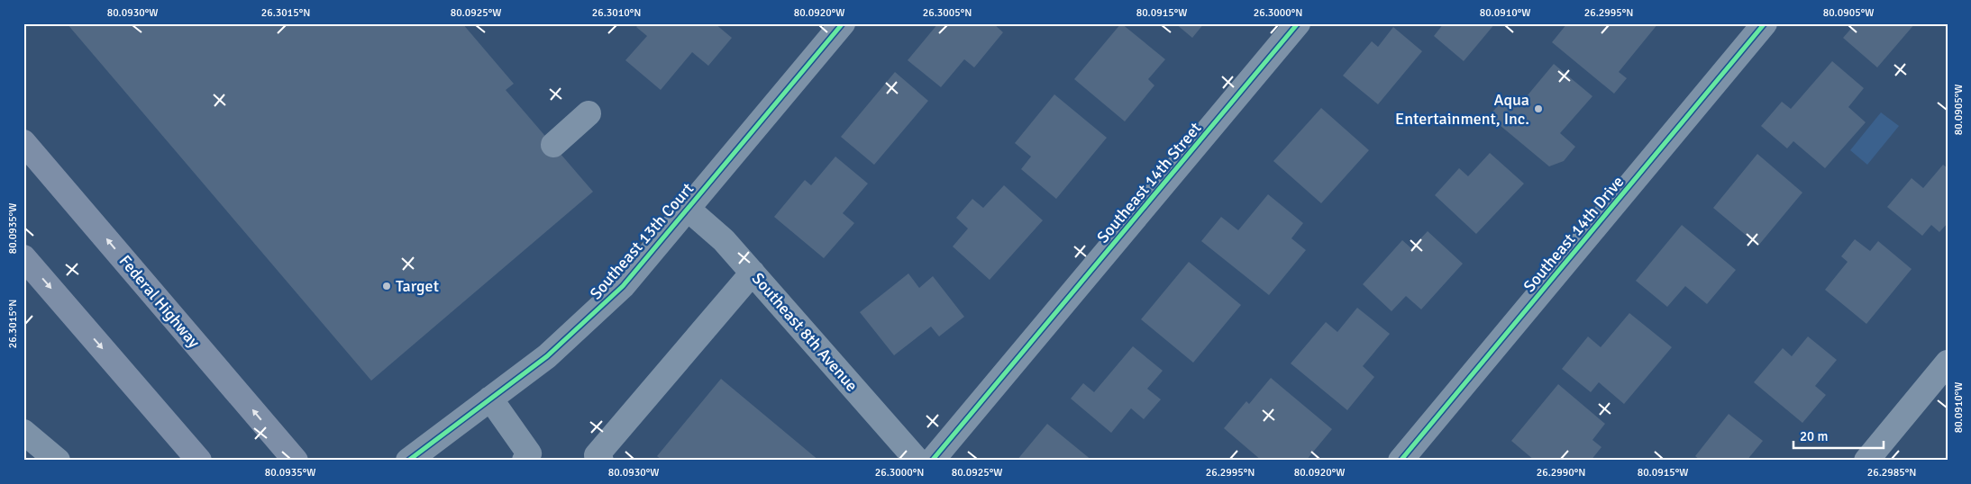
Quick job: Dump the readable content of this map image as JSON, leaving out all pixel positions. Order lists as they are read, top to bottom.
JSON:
{
  "streets": {
    "main road": ["Federal Highway"],
    "street": [
      "Southeast 14th Street",
      "Southeast 14th Drive",
      "Southeast 13th Court",
      "Southeast 8th Avenue"
    ]
  },
  "crossings": [
    ["Southeast 13th Court", "Southeast 8th Avenue"]
  ],
  "places": ["Aqua Entertainment, Inc.", "Target"],
  "scale_bar": "20 m",
  "coordinates": [
    "80.0930°W",
    "26.3015°N",
    "80.0925°W",
    "26.3010°N",
    "80.0920°W",
    "26.3005°N",
    "80.0915°W",
    "26.3000°N",
    "80.0910°W",
    "26.2995°N",
    "80.0905°W",
    "80.0935°W",
    "26.2990°N",
    "26.2985°N"
  ]
}
